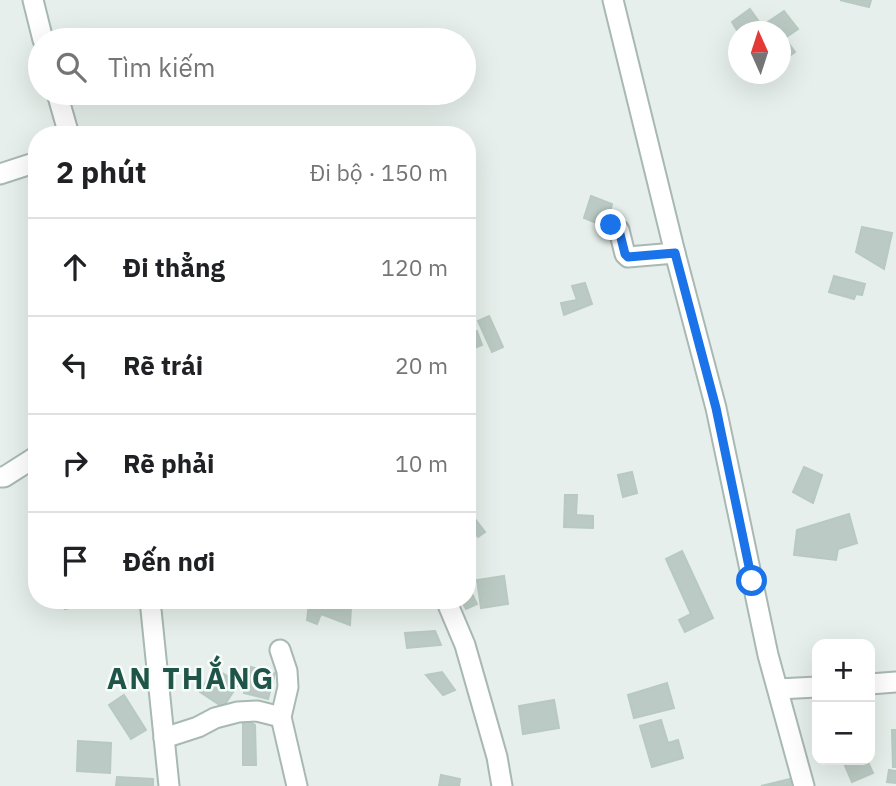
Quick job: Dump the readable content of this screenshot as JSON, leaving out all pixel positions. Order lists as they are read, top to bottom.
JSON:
{
  "districts": ["AN THẮNG"],
  "north": "top",
  "page": {
    "search": "Tìm kiếm",
    "heading": ["2 phút", "Đi bộ · 150 m"],
    "list": [
      ["Đi thẳng", "120 m"],
      ["Rẽ trái", "20 m"],
      ["Rẽ phải", "10 m"],
      "Đến nơi"
    ],
    "map_buttons": ["+", "−"]
  }
}
